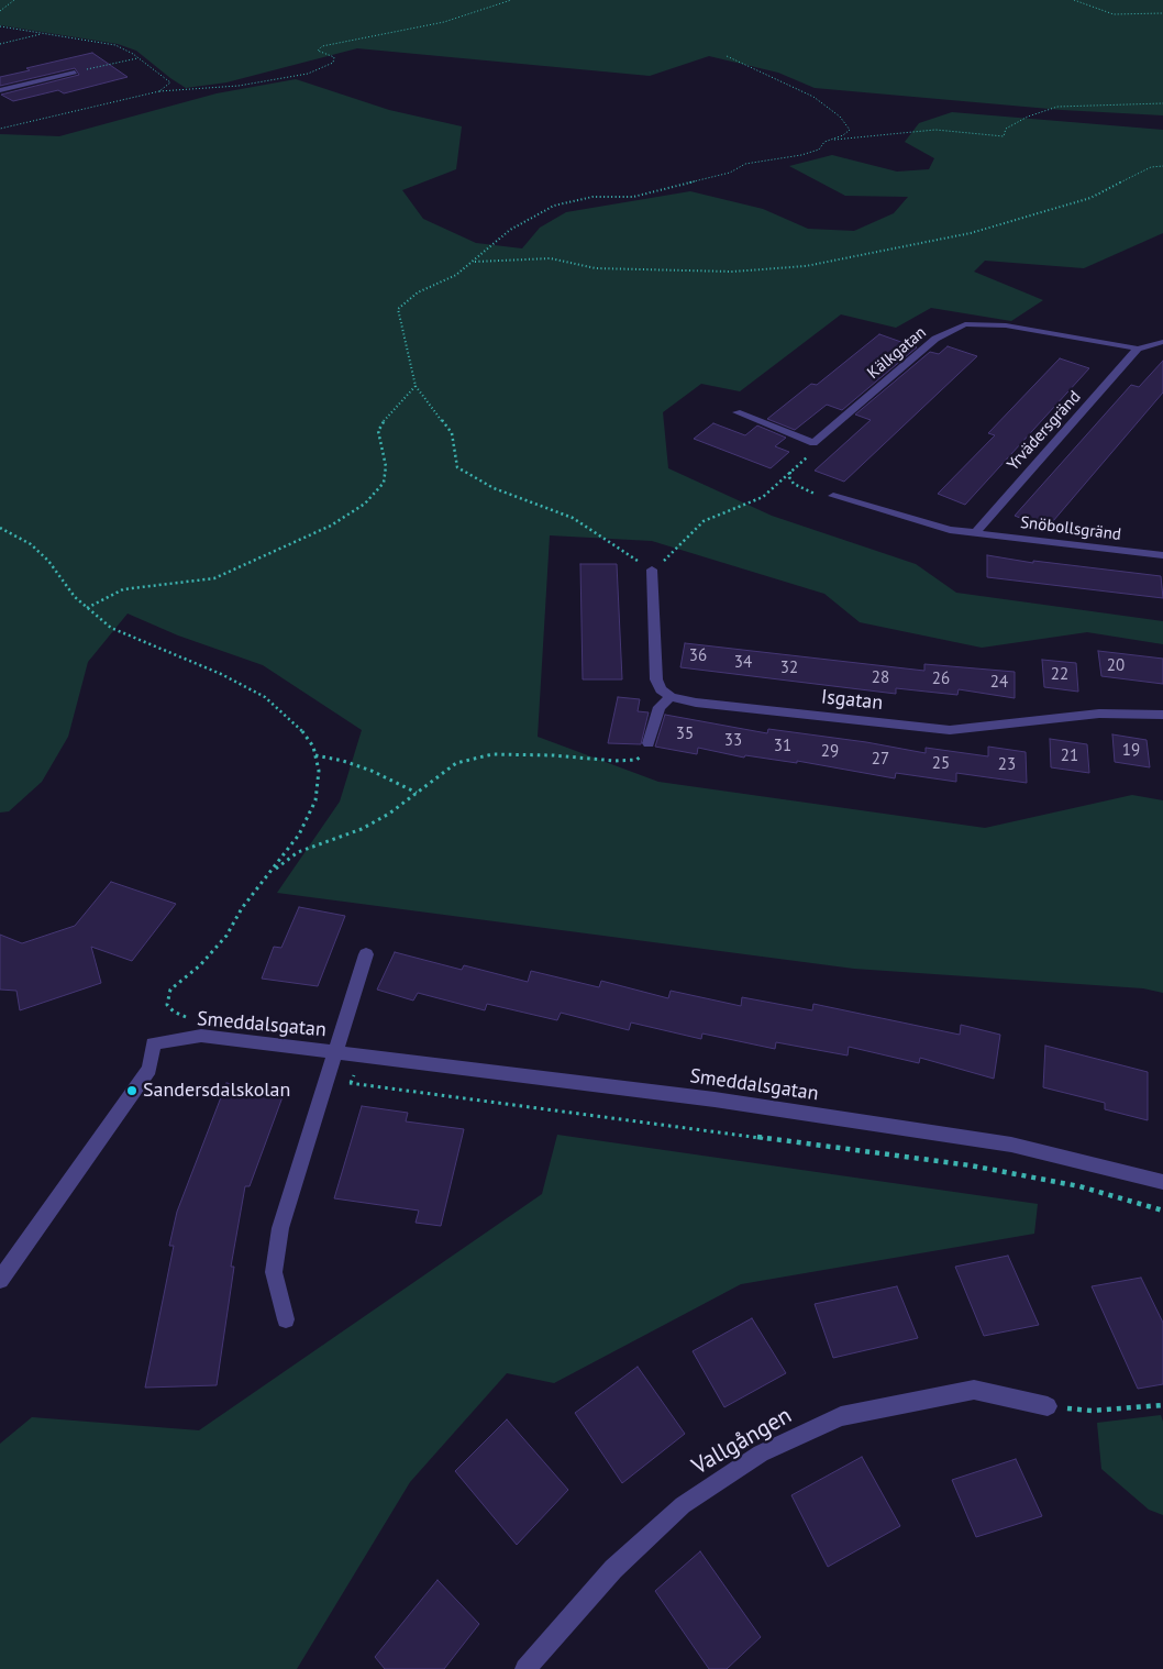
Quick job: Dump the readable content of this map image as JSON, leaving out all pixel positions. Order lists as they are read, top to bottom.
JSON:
{
  "streets": {
    "street": [
      "Kälkgatan",
      "Yrvädersgränd",
      "Snöbollsgränd",
      "Isgatan",
      "Smeddalsgatan",
      "Vallgången"
    ]
  },
  "crossings": [
    ["Kälkgatan", "Yrvädersgränd"],
    ["Yrvädersgränd", "Snöbollsgränd"]
  ],
  "places": ["Sandersdalskolan"],
  "house_numbers": [
    "36",
    "34",
    "20",
    "32",
    "22",
    "28",
    "26",
    "24",
    "35",
    "33",
    "31",
    "19",
    "29",
    "21",
    "27",
    "25",
    "23"
  ]
}
